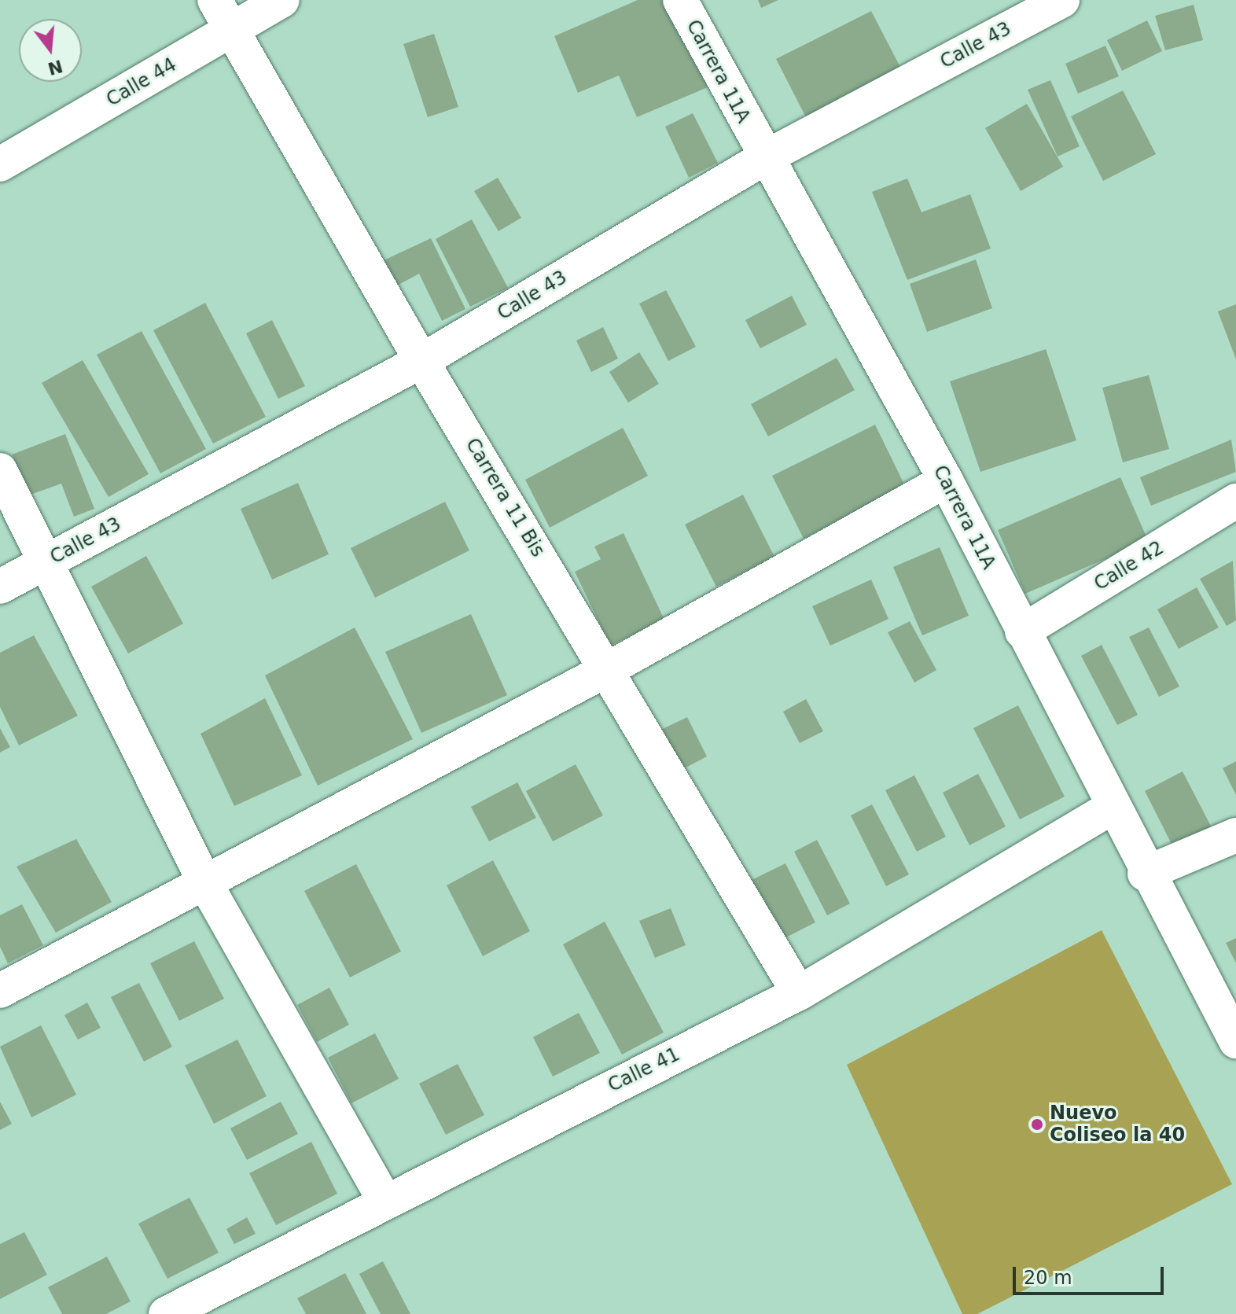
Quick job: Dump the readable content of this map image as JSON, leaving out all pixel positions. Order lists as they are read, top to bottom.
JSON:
{
  "streets": {
    "street": [
      "Calle 43",
      "Carrera 11A",
      "Calle 44",
      "Carrera 11 Bis",
      "Calle 42",
      "Calle 41"
    ]
  },
  "crossings": [
    ["Calle 43", "Carrera 11A"],
    ["Calle 43", "Carrera 11 Bis"],
    ["Carrera 11A", "Calle 42"],
    ["Carrera 11A", "Calle 41"],
    ["Calle 44", "Carrera 11 Bis"],
    ["Carrera 11 Bis", "Calle 41"]
  ],
  "places": ["Nuevo Coliseo la 40"],
  "scale_bar": "20 m",
  "north": "bottom"
}
